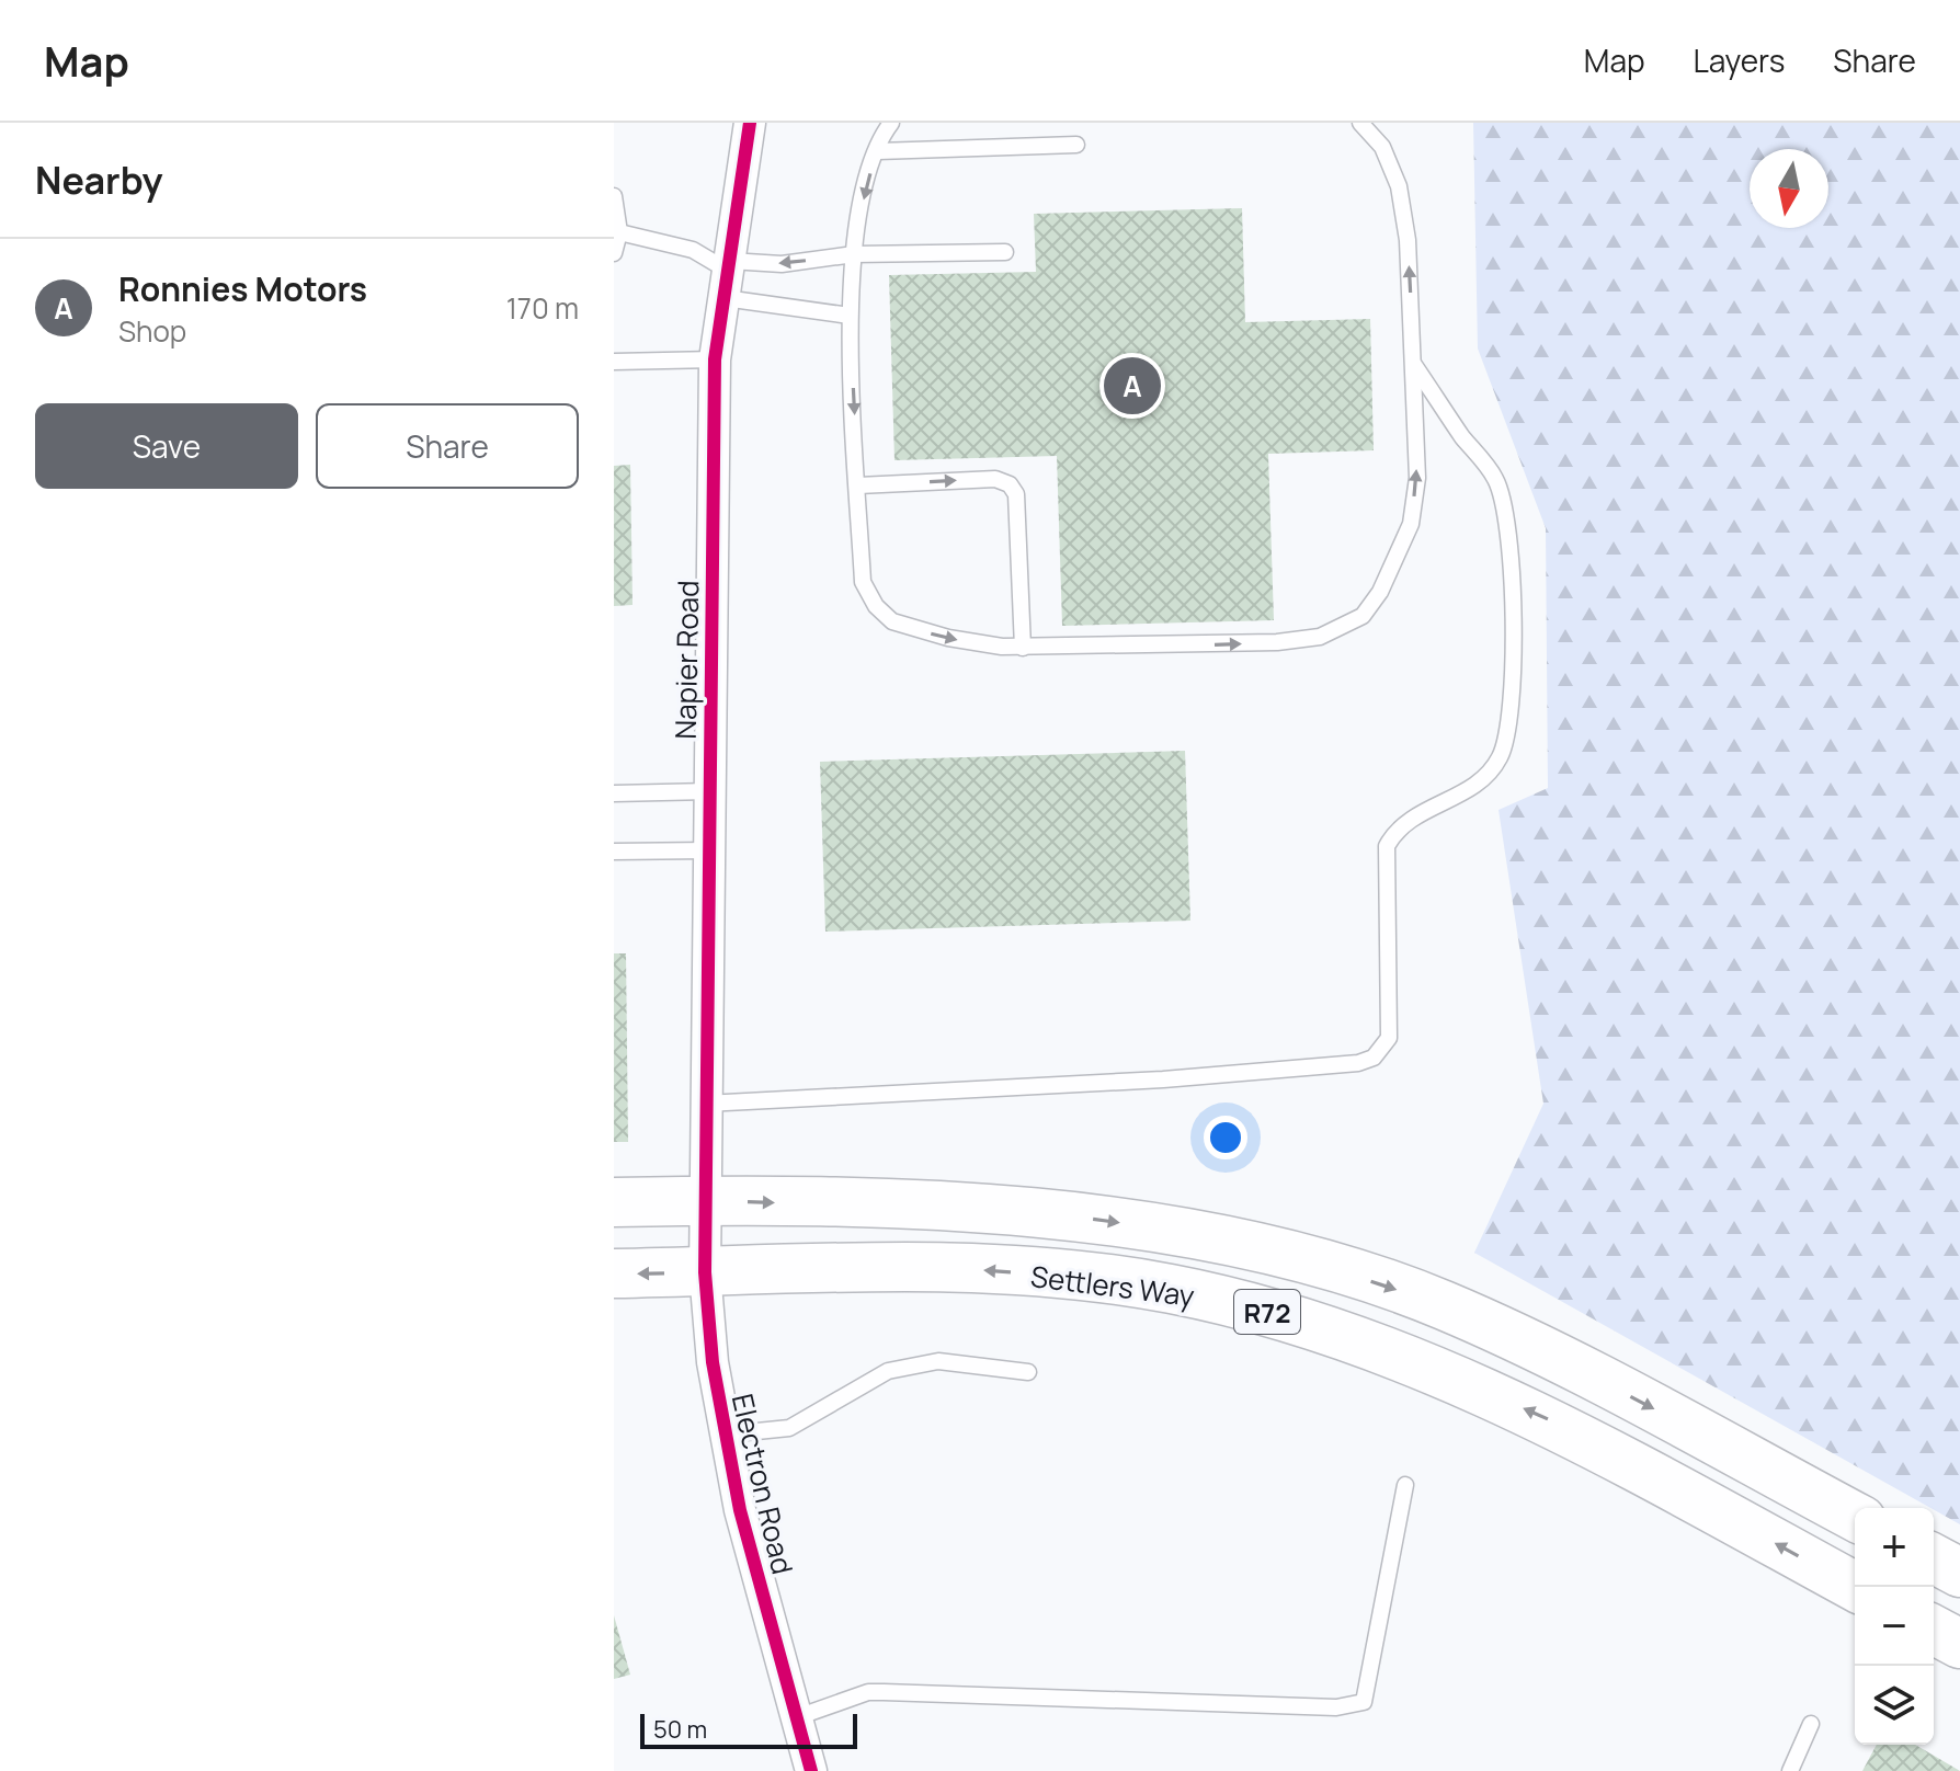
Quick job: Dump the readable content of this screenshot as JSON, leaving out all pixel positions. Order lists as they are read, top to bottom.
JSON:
{
  "streets": {
    "main road": ["Settlers Way", "R72"],
    "street": ["Napier Road", "Electron Road"]
  },
  "crossings": [
    ["Napier Road", "Settlers Way"],
    ["Napier Road", "Electron Road"],
    ["Settlers Way", "Electron Road"]
  ],
  "scale_bar": "50 m",
  "north": "bottom",
  "page": {
    "header": "Map",
    "nav": ["Map", "Layers", "Share"],
    "heading": "Nearby",
    "list": [
      {
        "mark": "A",
        "name": "Ronnies Motors",
        "note": "Shop",
        "value": "170 m"
      }
    ],
    "pins": "A",
    "buttons": ["Save", "Share"],
    "map_buttons": ["+", "−"],
    "scale": "50 m"
  }
}
